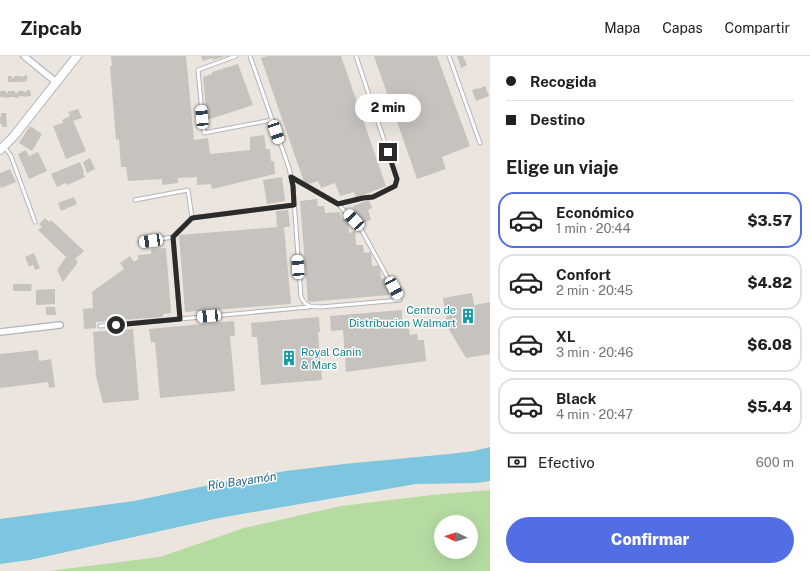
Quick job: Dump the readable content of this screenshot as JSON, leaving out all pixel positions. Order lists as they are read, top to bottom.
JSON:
{
  "water": ["Río Bayamón"],
  "places": {
    "building": ["Centro de Distribucion Walmart", "Royal Canin & Mars"]
  },
  "north": "left",
  "page": {
    "header": "Zipcab",
    "nav": ["Mapa", "Capas", "Compartir"],
    "banner": ["Recogida", "Destino"],
    "bubble": "2 min",
    "heading": "Elige un viaje",
    "list": [
      {
        "name": "Económico",
        "note": "1 min · 20:44",
        "value": "$3.57"
      },
      {
        "name": "Confort",
        "note": "2 min · 20:45",
        "value": "$4.82"
      },
      {
        "name": "XL",
        "note": "3 min · 20:46",
        "value": "$6.08"
      },
      {
        "name": "Black",
        "note": "4 min · 20:47",
        "value": "$5.44"
      }
    ],
    "pay": ["Efectivo", "600 m"],
    "buttons": "Confirmar"
  }
}
